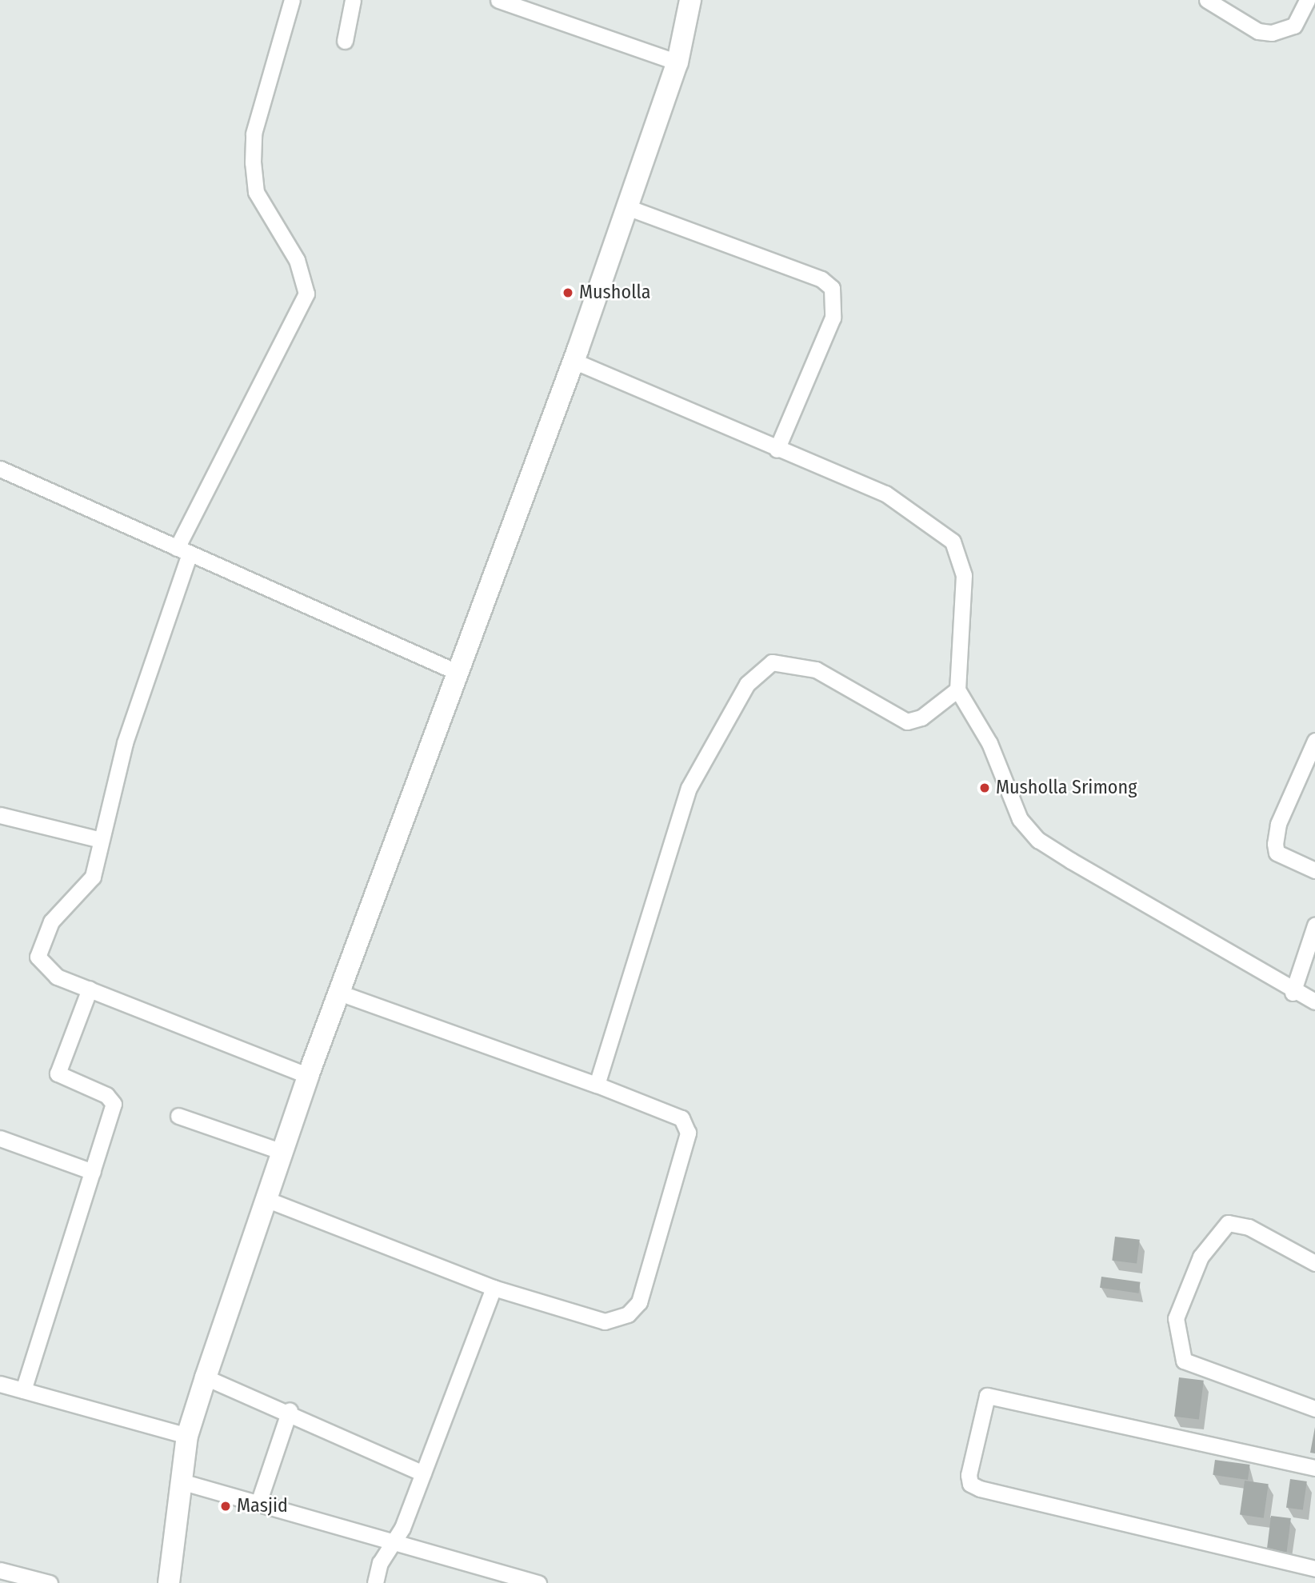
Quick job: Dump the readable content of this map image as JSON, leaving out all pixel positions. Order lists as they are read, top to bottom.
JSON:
{
  "places": ["Musholla", "Musholla Srimong", "Masjid"]
}
